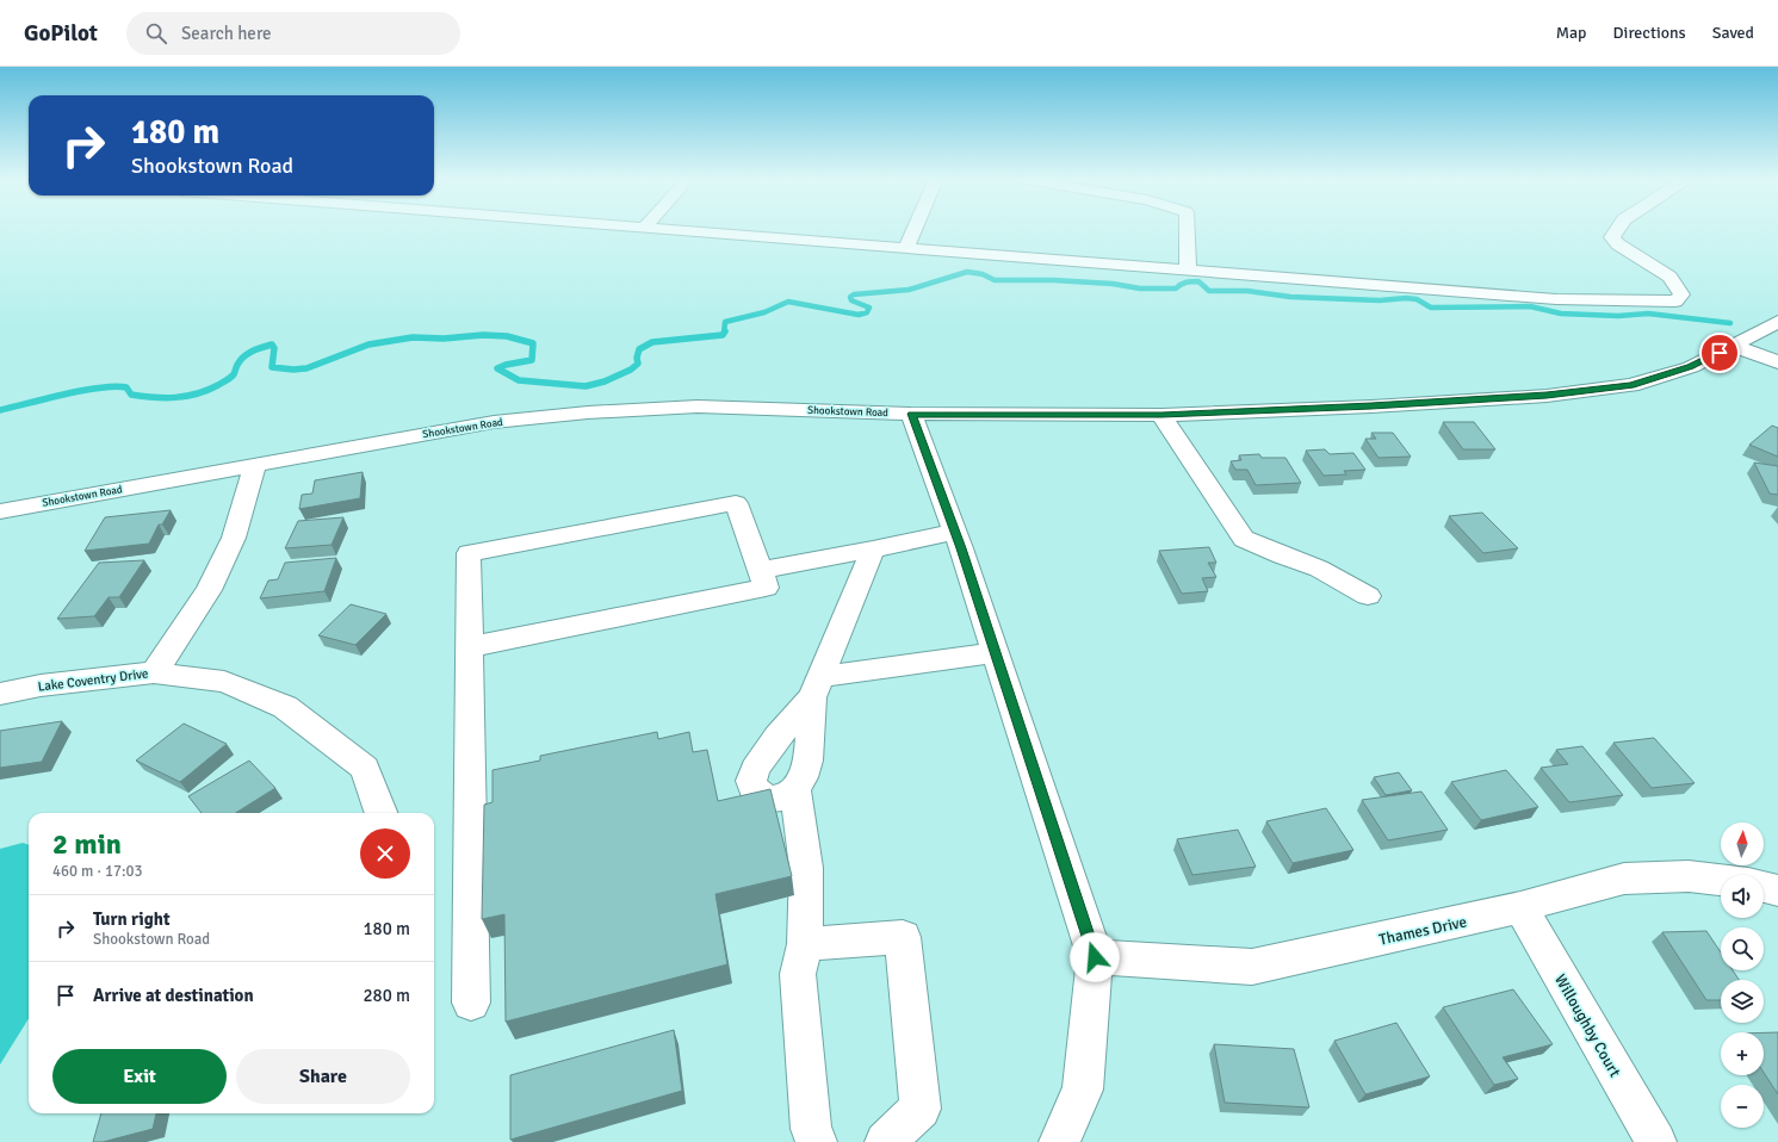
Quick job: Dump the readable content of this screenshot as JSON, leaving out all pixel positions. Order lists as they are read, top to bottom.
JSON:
{
  "streets": {
    "street": [
      "Shookstown Road",
      "Lake Coventry Drive",
      "Thames Drive",
      "Willoughby Court"
    ]
  },
  "crossings": [
    ["Shookstown Road", "Lake Coventry Drive"],
    ["Thames Drive", "Willoughby Court"]
  ],
  "north": "top",
  "page": {
    "header": "GoPilot",
    "search": "Search here",
    "nav": ["Map", "Directions", "Saved"],
    "turn": ["180 m", "Shookstown Road"],
    "heading": ["2 min", "460 m · 17:03"],
    "map_buttons": ["+", "−"],
    "list": [
      {
        "name": "Turn right",
        "note": "Shookstown Road",
        "value": "180 m"
      },
      {
        "name": "Arrive at destination",
        "value": "280 m"
      }
    ],
    "buttons": ["Exit", "Share"]
  }
}
